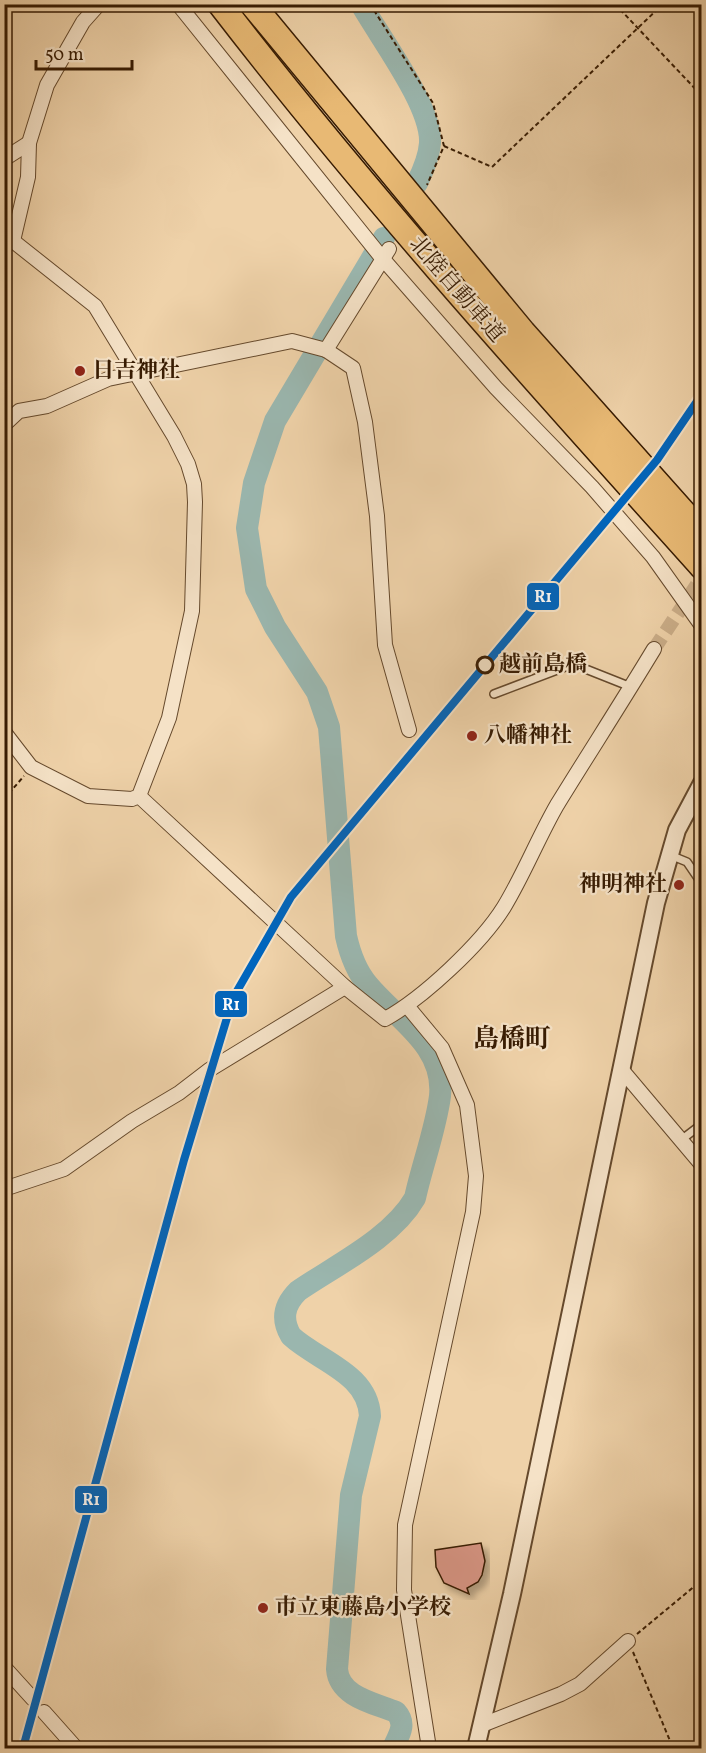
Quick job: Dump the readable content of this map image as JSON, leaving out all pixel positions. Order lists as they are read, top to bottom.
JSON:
{
  "streets": {
    "highway": ["北陸自動車道"]
  },
  "districts": ["島橋町"],
  "places": [
    "日吉神社",
    "越前島橋",
    "八幡神社",
    "神明神社",
    "市立東藤島小学校"
  ],
  "lines": ["transit line R1"],
  "scale_bar": "50 m"
}
